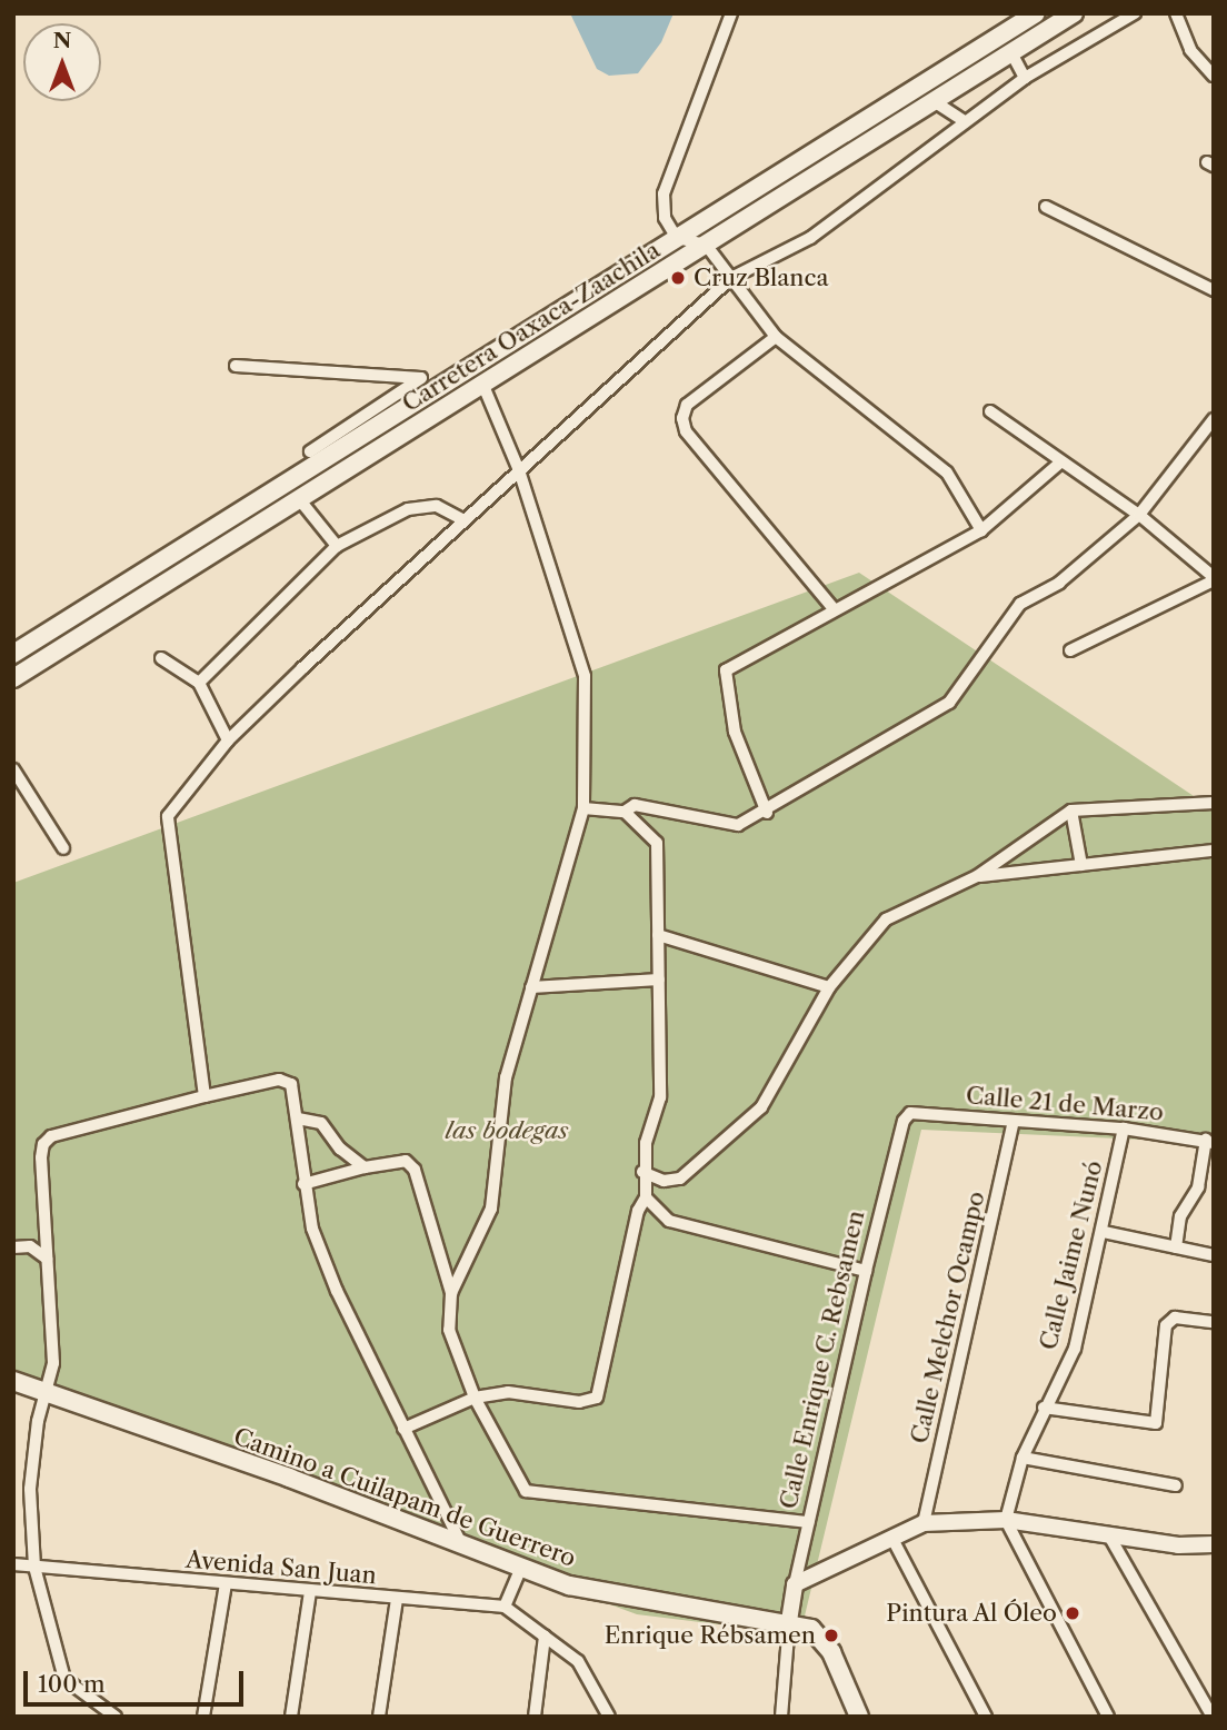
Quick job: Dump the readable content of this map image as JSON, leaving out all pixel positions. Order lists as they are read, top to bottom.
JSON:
{
  "streets": {
    "main road": ["Carretera Oaxaca-Zaachila", "Camino a Cuilapam de Guerrero"],
    "street": [
      "Calle 21 de Marzo",
      "Calle Jaime Nunó",
      "Calle Melchor Ocampo",
      "Calle Enrique C. Rebsamen",
      "Avenida San Juan"
    ]
  },
  "crossings": [
    ["Calle 21 de Marzo", "Calle Jaime Nunó"],
    ["Calle 21 de Marzo", "Calle Melchor Ocampo"],
    ["Calle 21 de Marzo", "Calle Enrique C. Rebsamen"],
    ["Calle Enrique C. Rebsamen", "Camino a Cuilapam de Guerrero"]
  ],
  "parks": ["las bodegas"],
  "places": ["Cruz Blanca", "Pintura Al Óleo", "Enrique Rébsamen"],
  "scale_bar": "100 m",
  "north": "top"
}
